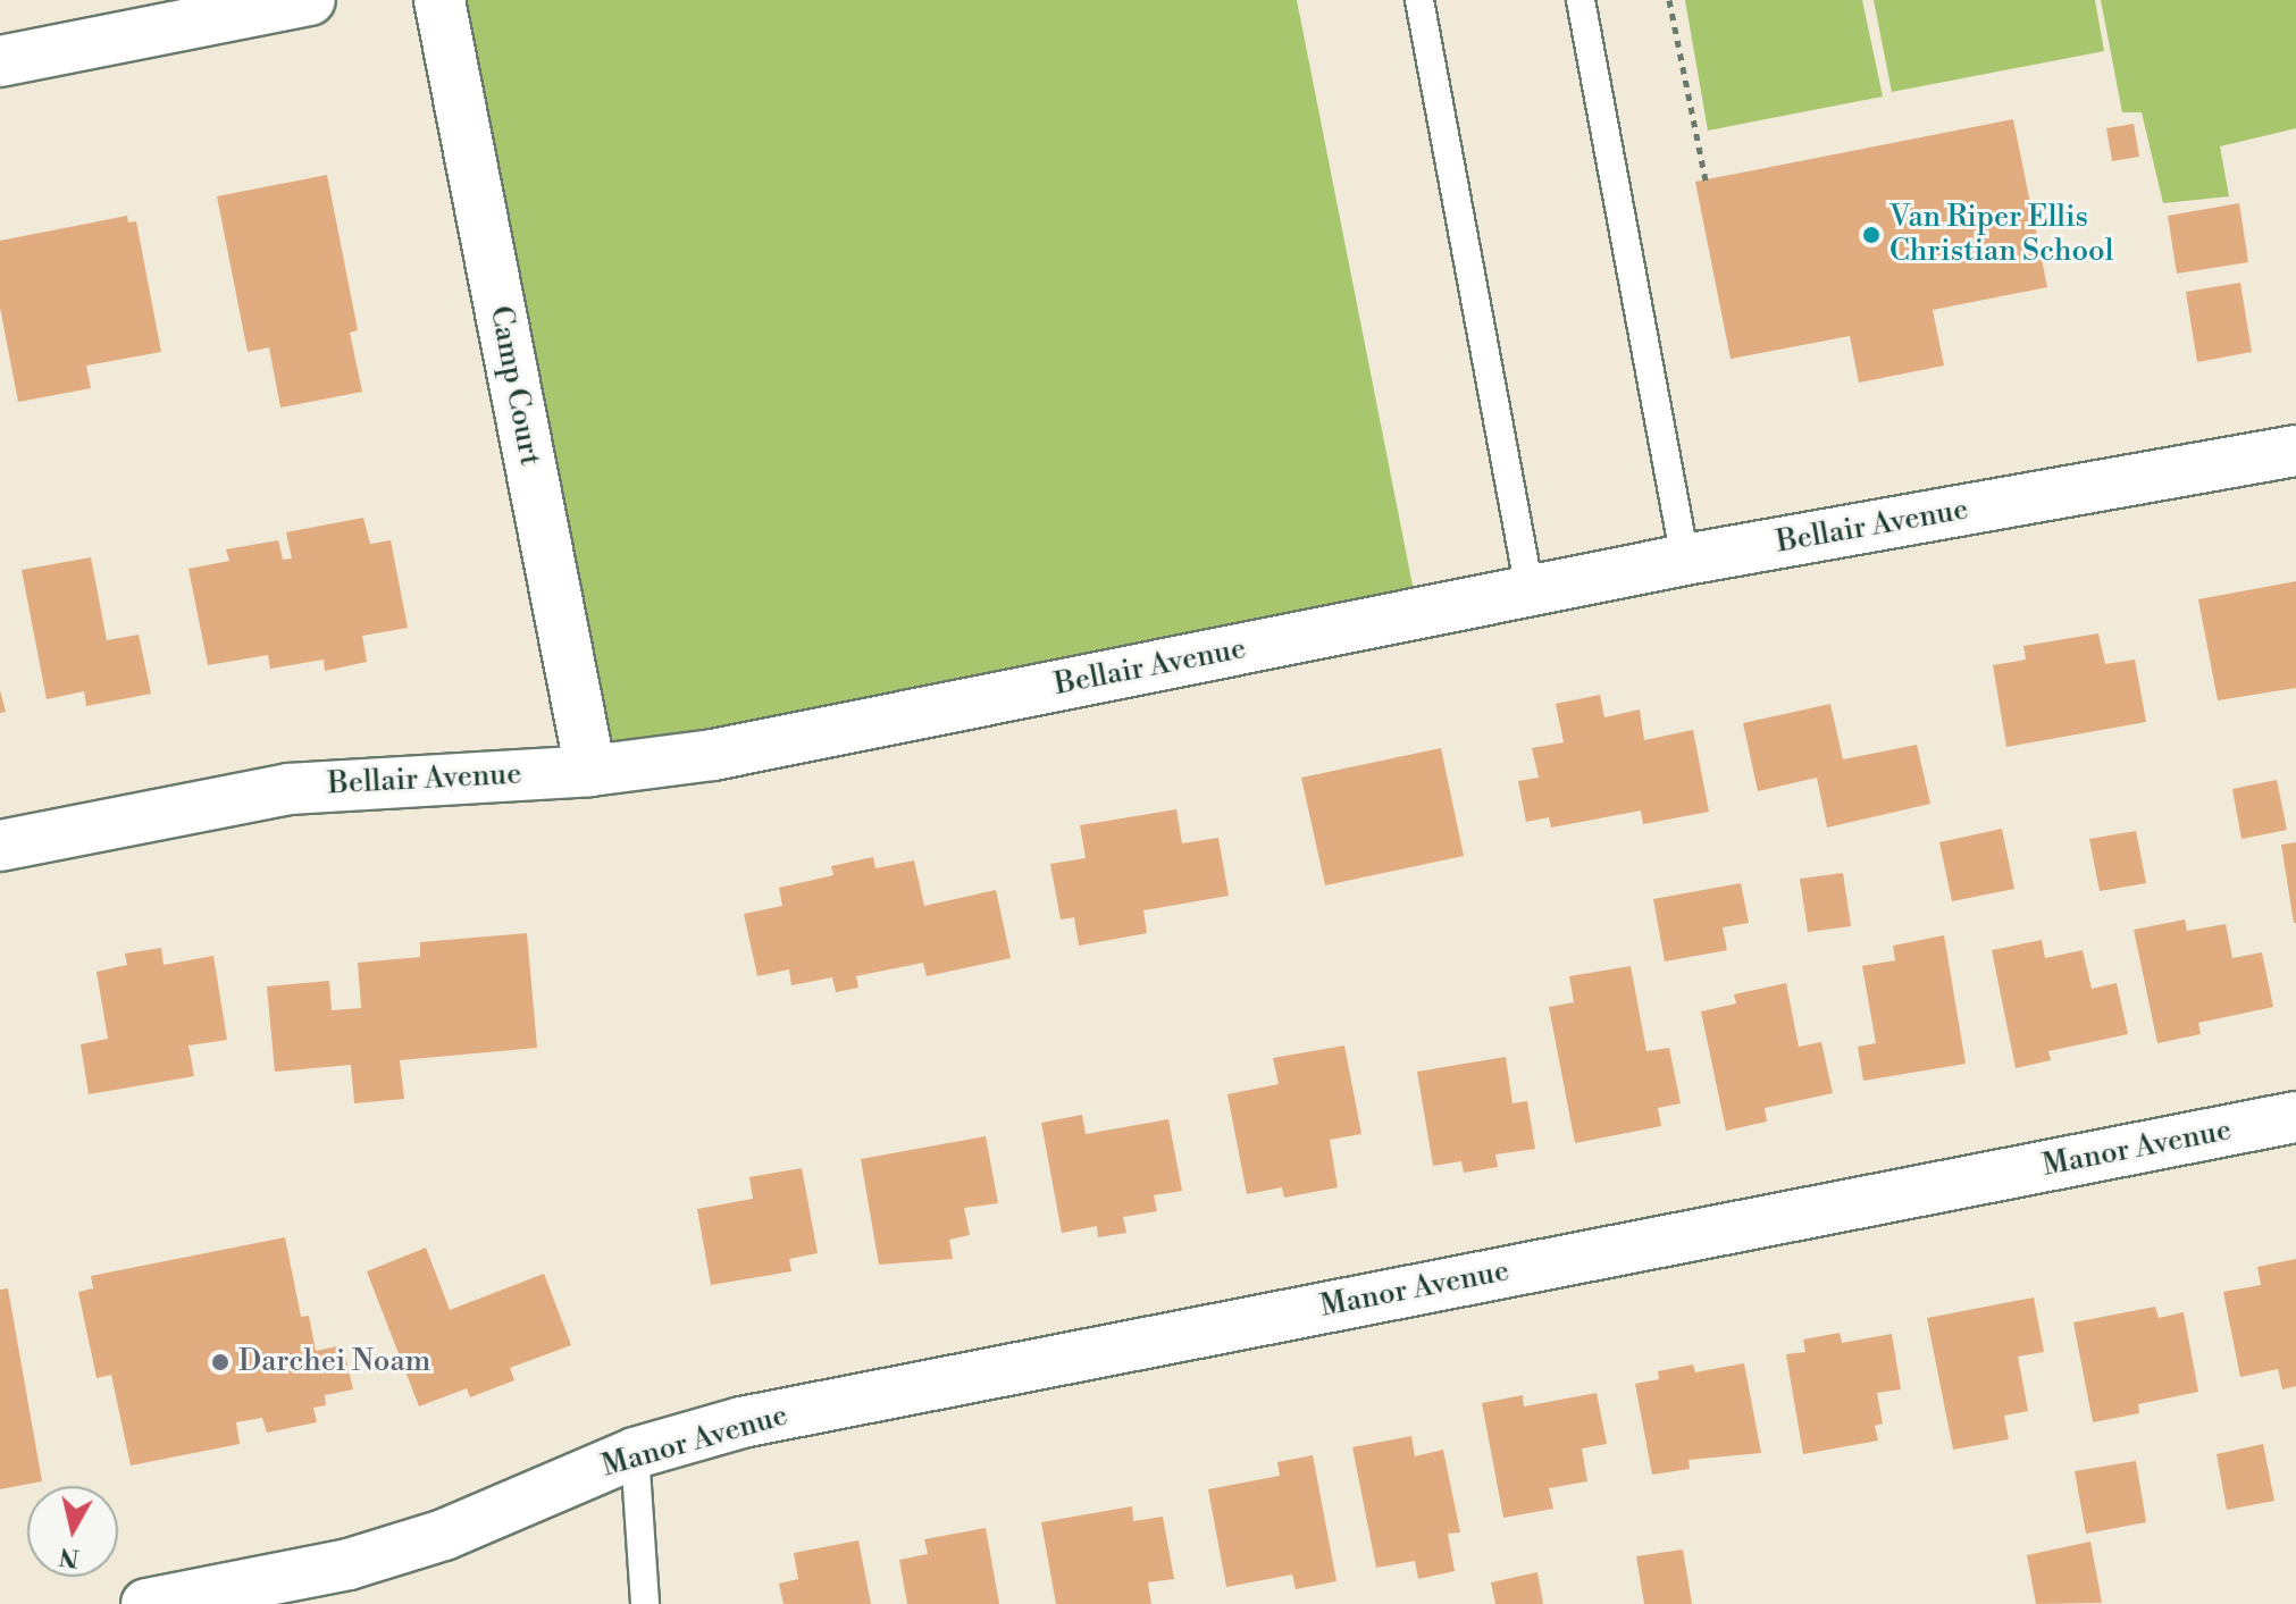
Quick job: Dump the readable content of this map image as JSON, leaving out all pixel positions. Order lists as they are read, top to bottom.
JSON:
{
  "streets": {
    "street": ["Camp Court", "Bellair Avenue", "Manor Avenue"]
  },
  "crossings": [
    ["Camp Court", "Bellair Avenue"]
  ],
  "places": ["Van Riper Ellis Christian School", "Darchei Noam"],
  "north": "bottom"
}
